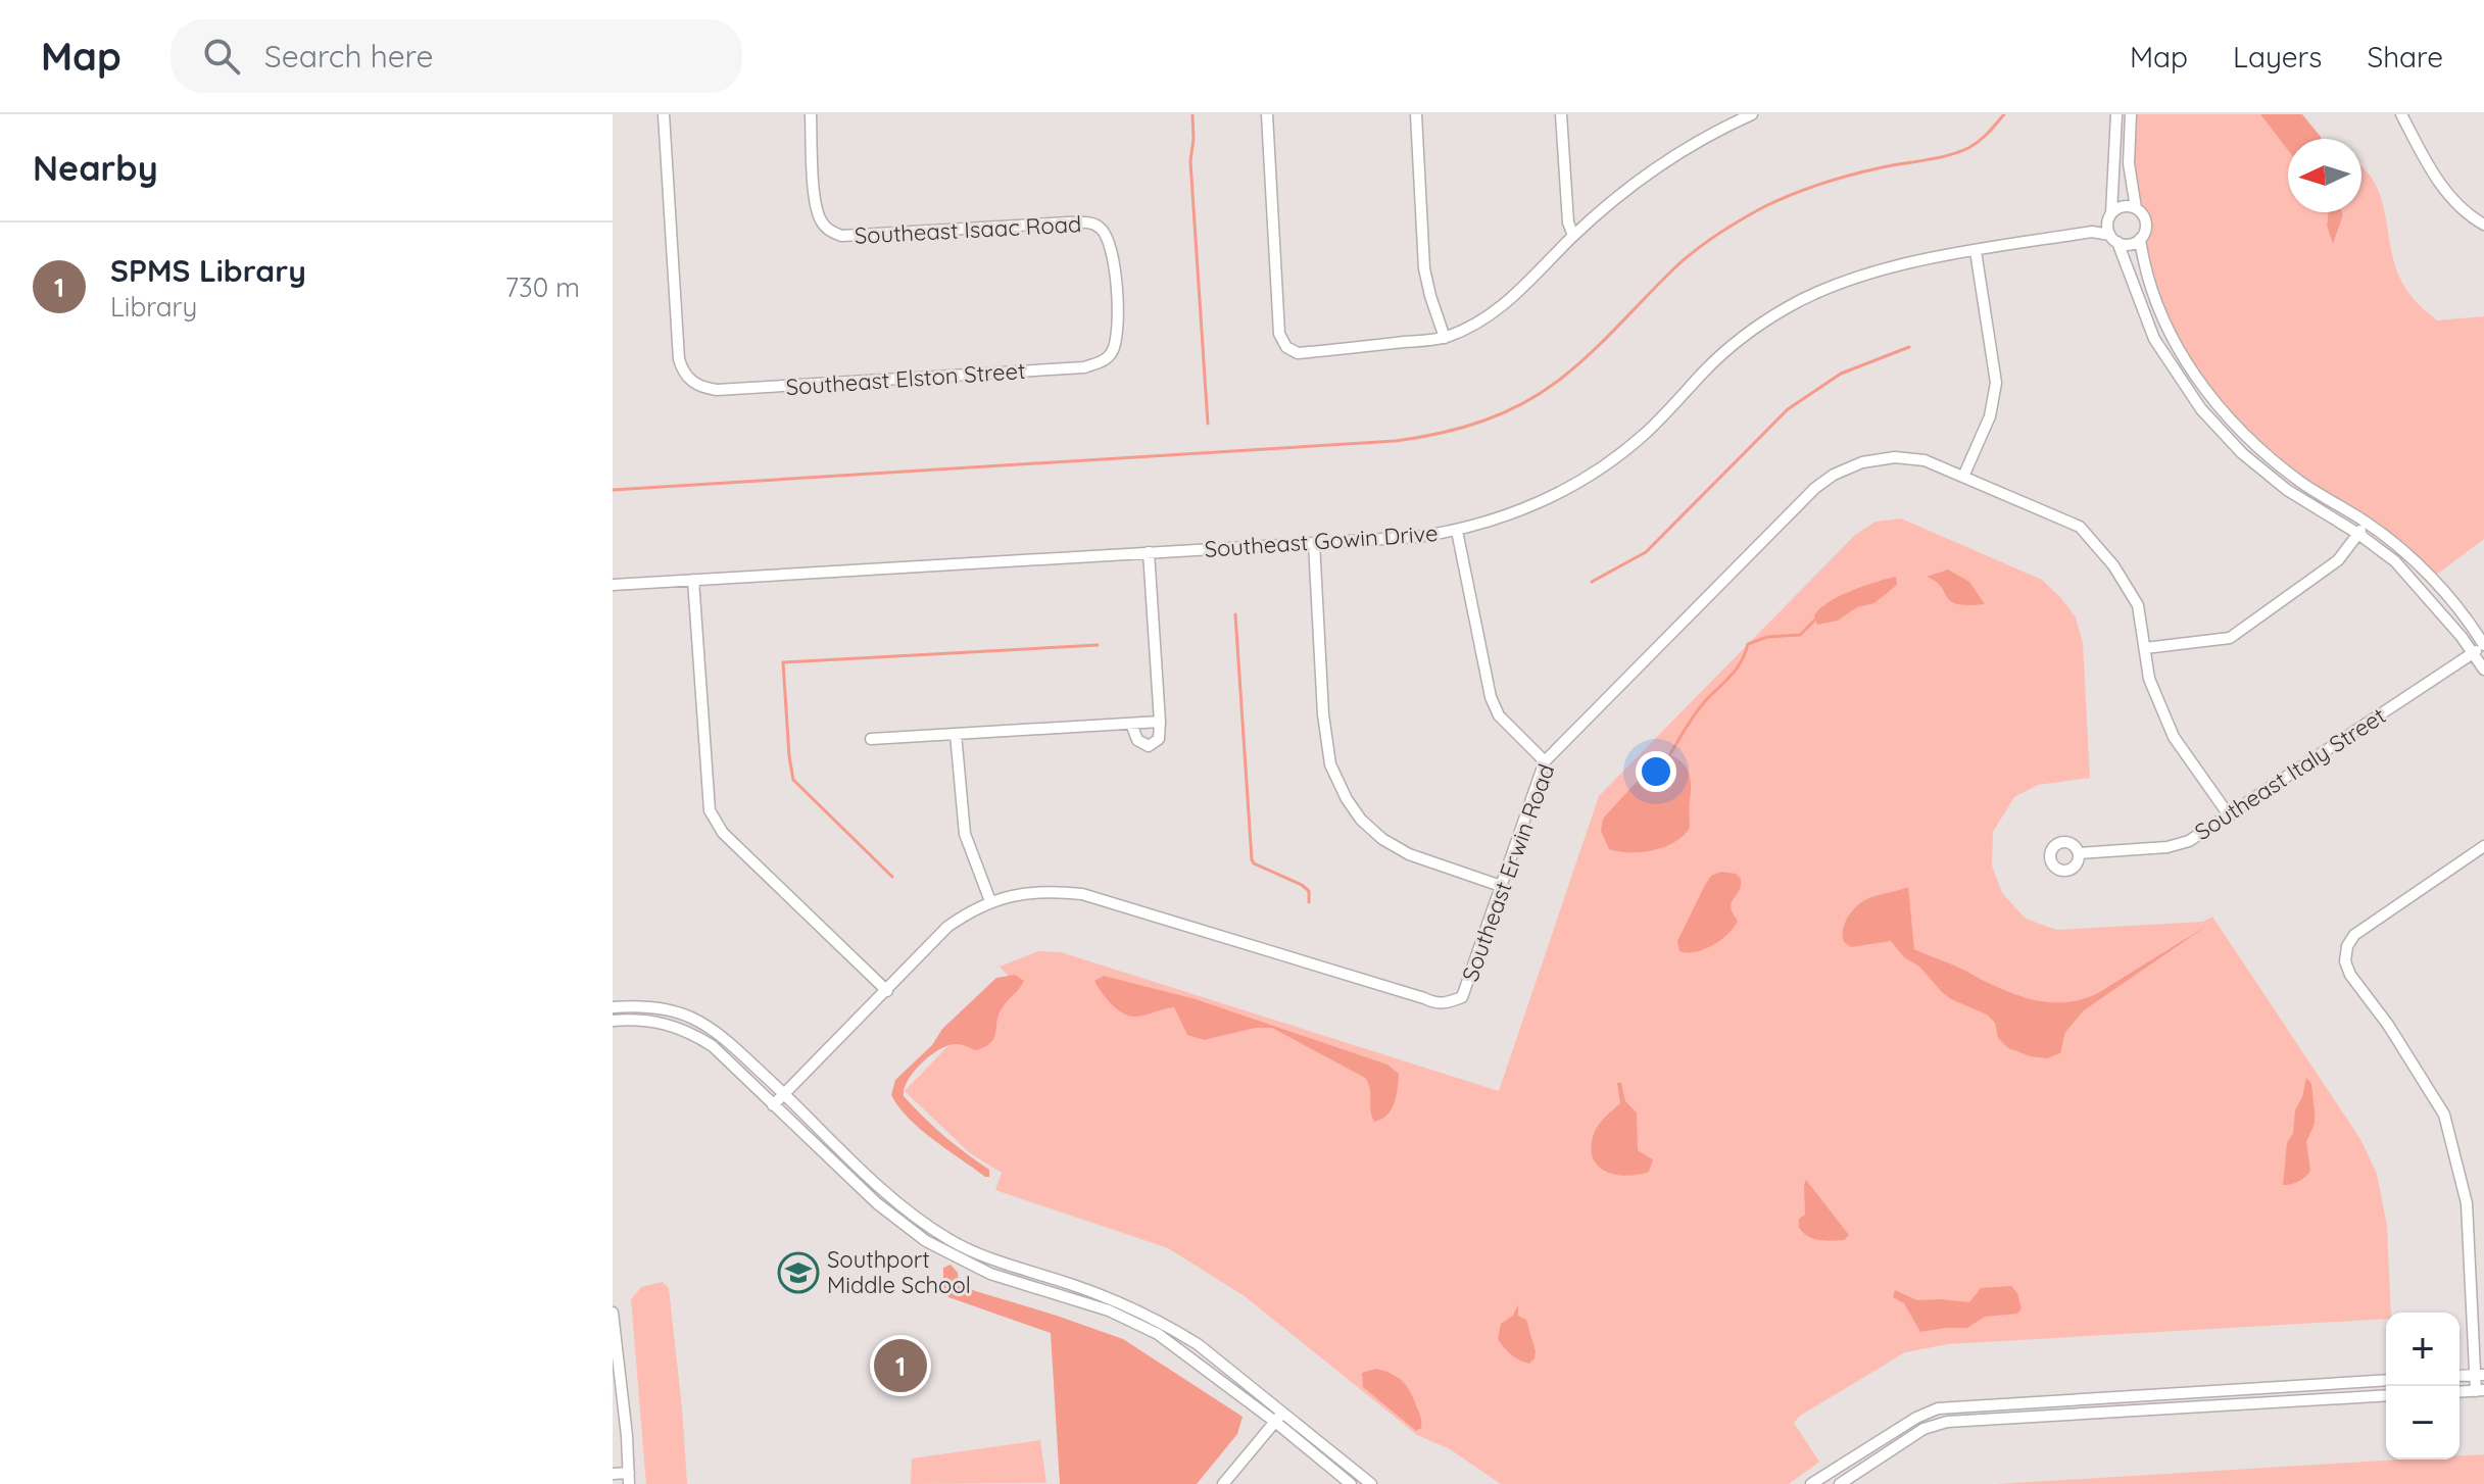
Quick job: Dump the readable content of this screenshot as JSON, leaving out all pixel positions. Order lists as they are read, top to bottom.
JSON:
{
  "streets": {
    "street": [
      "Southeast Isaac Road",
      "Southeast Elston Street",
      "Southeast Gowin Drive",
      "Southeast Italy Street",
      "Southeast Erwin Road"
    ]
  },
  "crossings": [
    ["Southeast Isaac Road", "Southeast Elston Street"],
    ["Southeast Italy Street", "Southeast Erwin Road"]
  ],
  "places": {
    "school or university": ["Southport Middle School"]
  },
  "north": "left",
  "page": {
    "header": "Map",
    "search": "Search here",
    "nav": ["Map", "Layers", "Share"],
    "heading": "Nearby",
    "list": [
      {
        "mark": "1",
        "name": "SPMS Library",
        "note": "Library",
        "value": "730 m"
      }
    ],
    "map_buttons": ["+", "−"],
    "pins": "1"
  }
}
